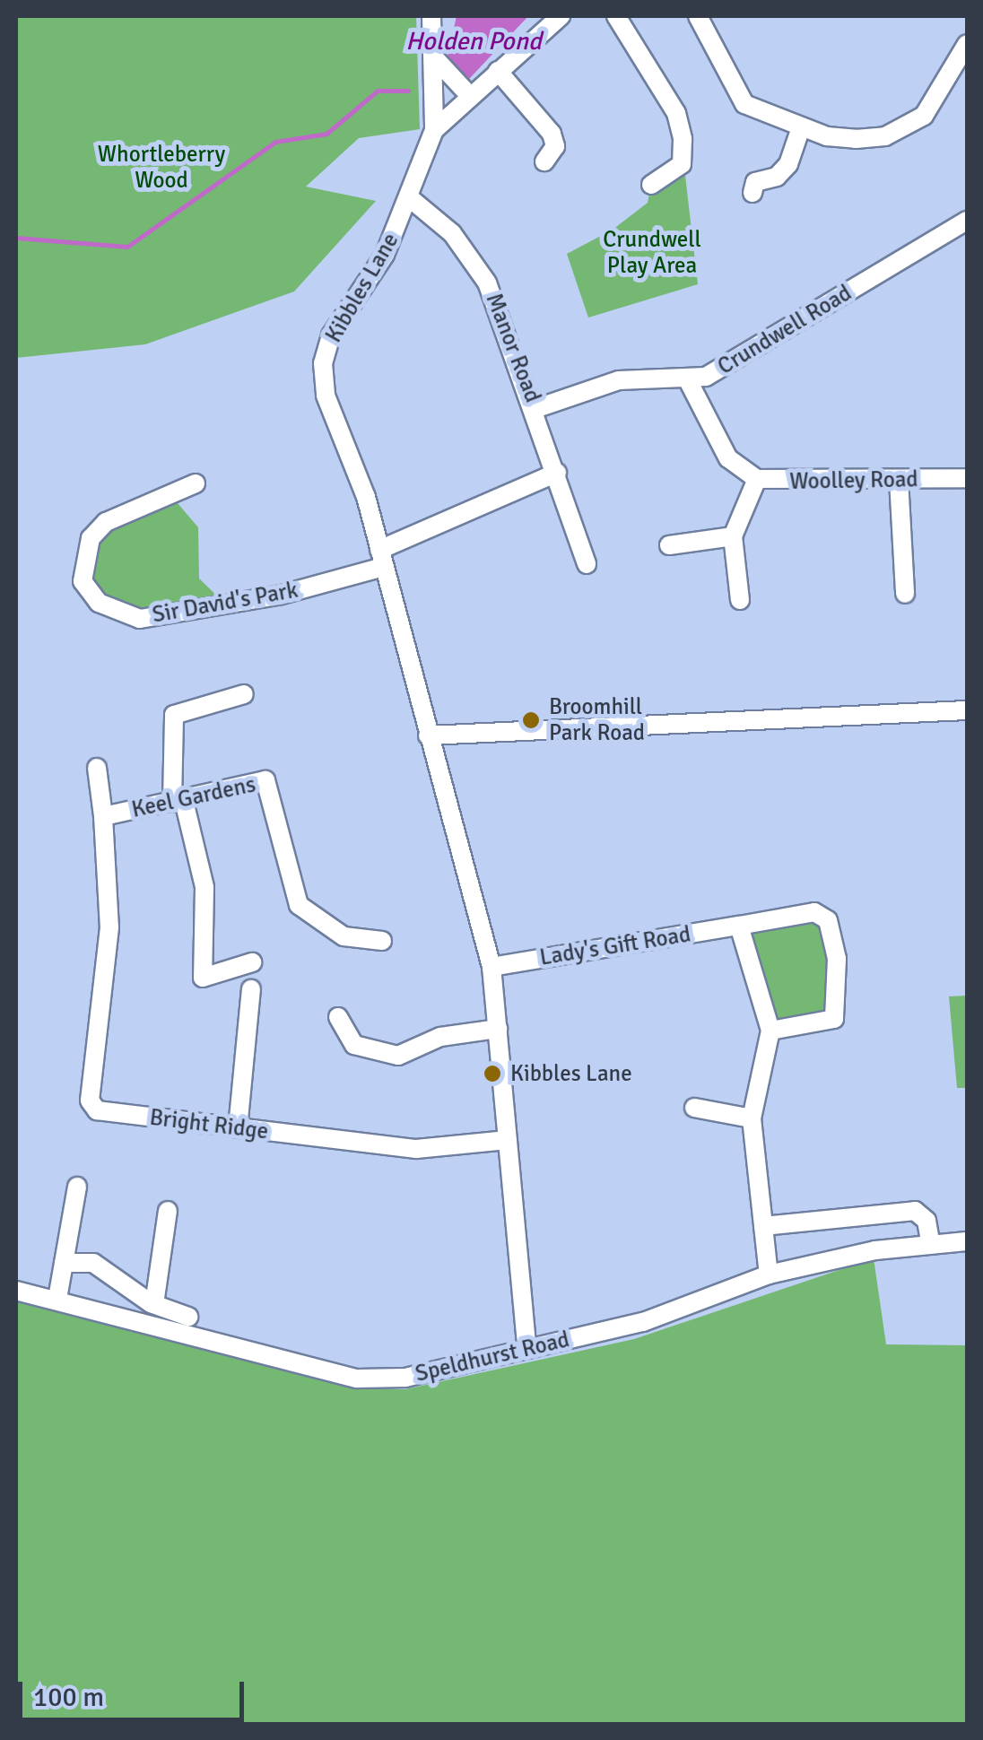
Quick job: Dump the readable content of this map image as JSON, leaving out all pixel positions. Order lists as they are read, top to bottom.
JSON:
{
  "streets": {
    "street": [
      "Kibbles Lane",
      "Crundwell Road",
      "Manor Road",
      "Woolley Road",
      "Sir David's Park",
      "Keel Gardens",
      "Lady's Gift Road",
      "Bright Ridge",
      "Speldhurst Road"
    ]
  },
  "crossings": [
    ["Kibbles Lane", "Manor Road"],
    ["Kibbles Lane", "Sir David's Park"],
    ["Kibbles Lane", "Lady's Gift Road"],
    ["Kibbles Lane", "Bright Ridge"],
    ["Kibbles Lane", "Speldhurst Road"],
    ["Crundwell Road", "Manor Road"],
    ["Crundwell Road", "Woolley Road"],
    ["Keel Gardens", "Bright Ridge"]
  ],
  "water": ["Holden Pond"],
  "parks": ["Whortleberry Wood", "Crundwell Play Area"],
  "places": ["Broomhill Park Road", "Kibbles Lane"],
  "scale_bar": "100 m"
}
